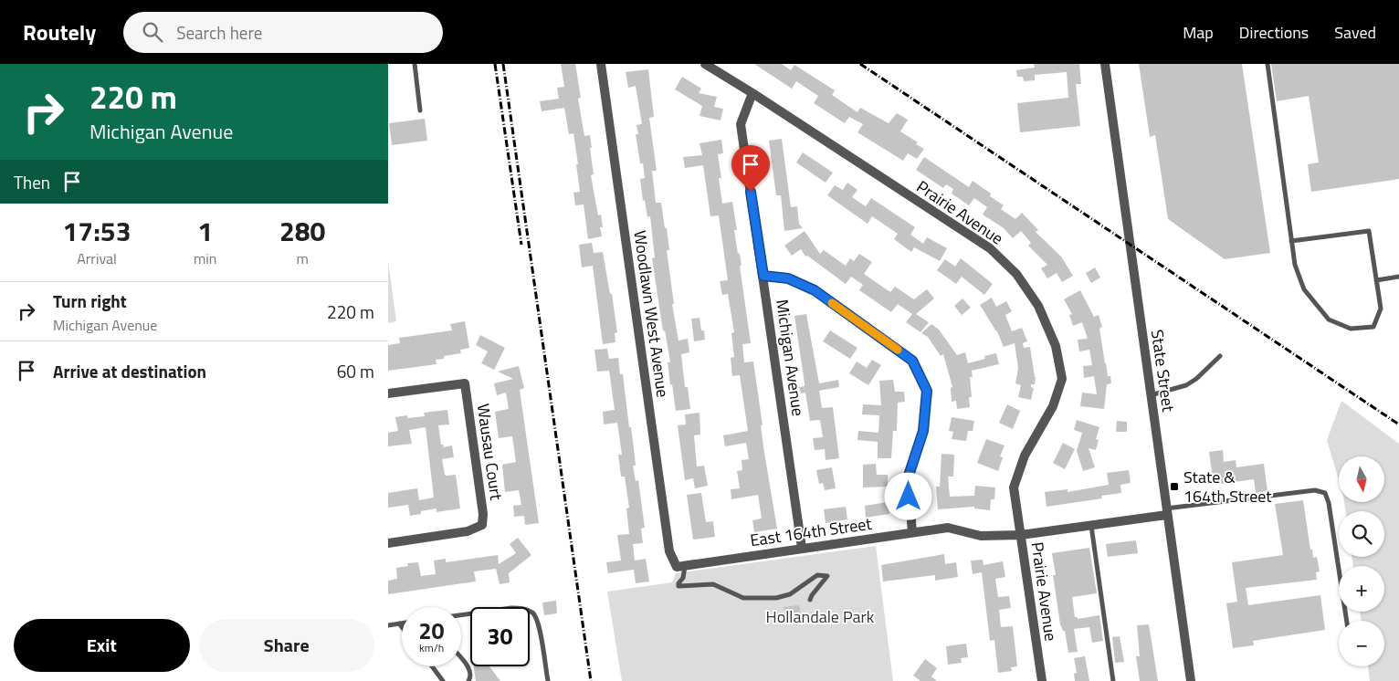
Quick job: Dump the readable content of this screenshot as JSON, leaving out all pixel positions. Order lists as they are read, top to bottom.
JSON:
{
  "streets": {
    "street": [
      "Prairie Avenue",
      "Woodlawn West Avenue",
      "Michigan Avenue",
      "State Street",
      "Wausau Court",
      "East 164th Street"
    ]
  },
  "crossings": [
    ["Prairie Avenue", "Michigan Avenue"],
    ["Prairie Avenue", "East 164th Street"],
    ["Woodlawn West Avenue", "East 164th Street"],
    ["Michigan Avenue", "East 164th Street"],
    ["State Street", "East 164th Street"]
  ],
  "parks": ["Hollandale Park"],
  "places": {
    "transit": ["State & 164th Street"]
  },
  "north": "bottom",
  "page": {
    "header": "Routely",
    "search": "Search here",
    "nav": ["Map", "Directions", "Saved"],
    "turn": ["220 m", "Michigan Avenue"],
    "then": "Then",
    "eta": [
      "17:53",
      "Arrival",
      "1",
      "min",
      "280",
      "m"
    ],
    "list": [
      {
        "name": "Turn right",
        "note": "Michigan Avenue",
        "value": "220 m"
      },
      {
        "name": "Arrive at destination",
        "value": "60 m"
      }
    ],
    "map_buttons": ["+", "−"],
    "speed": "20 km/h",
    "limit": "30",
    "buttons": ["Exit", "Share"]
  }
}
